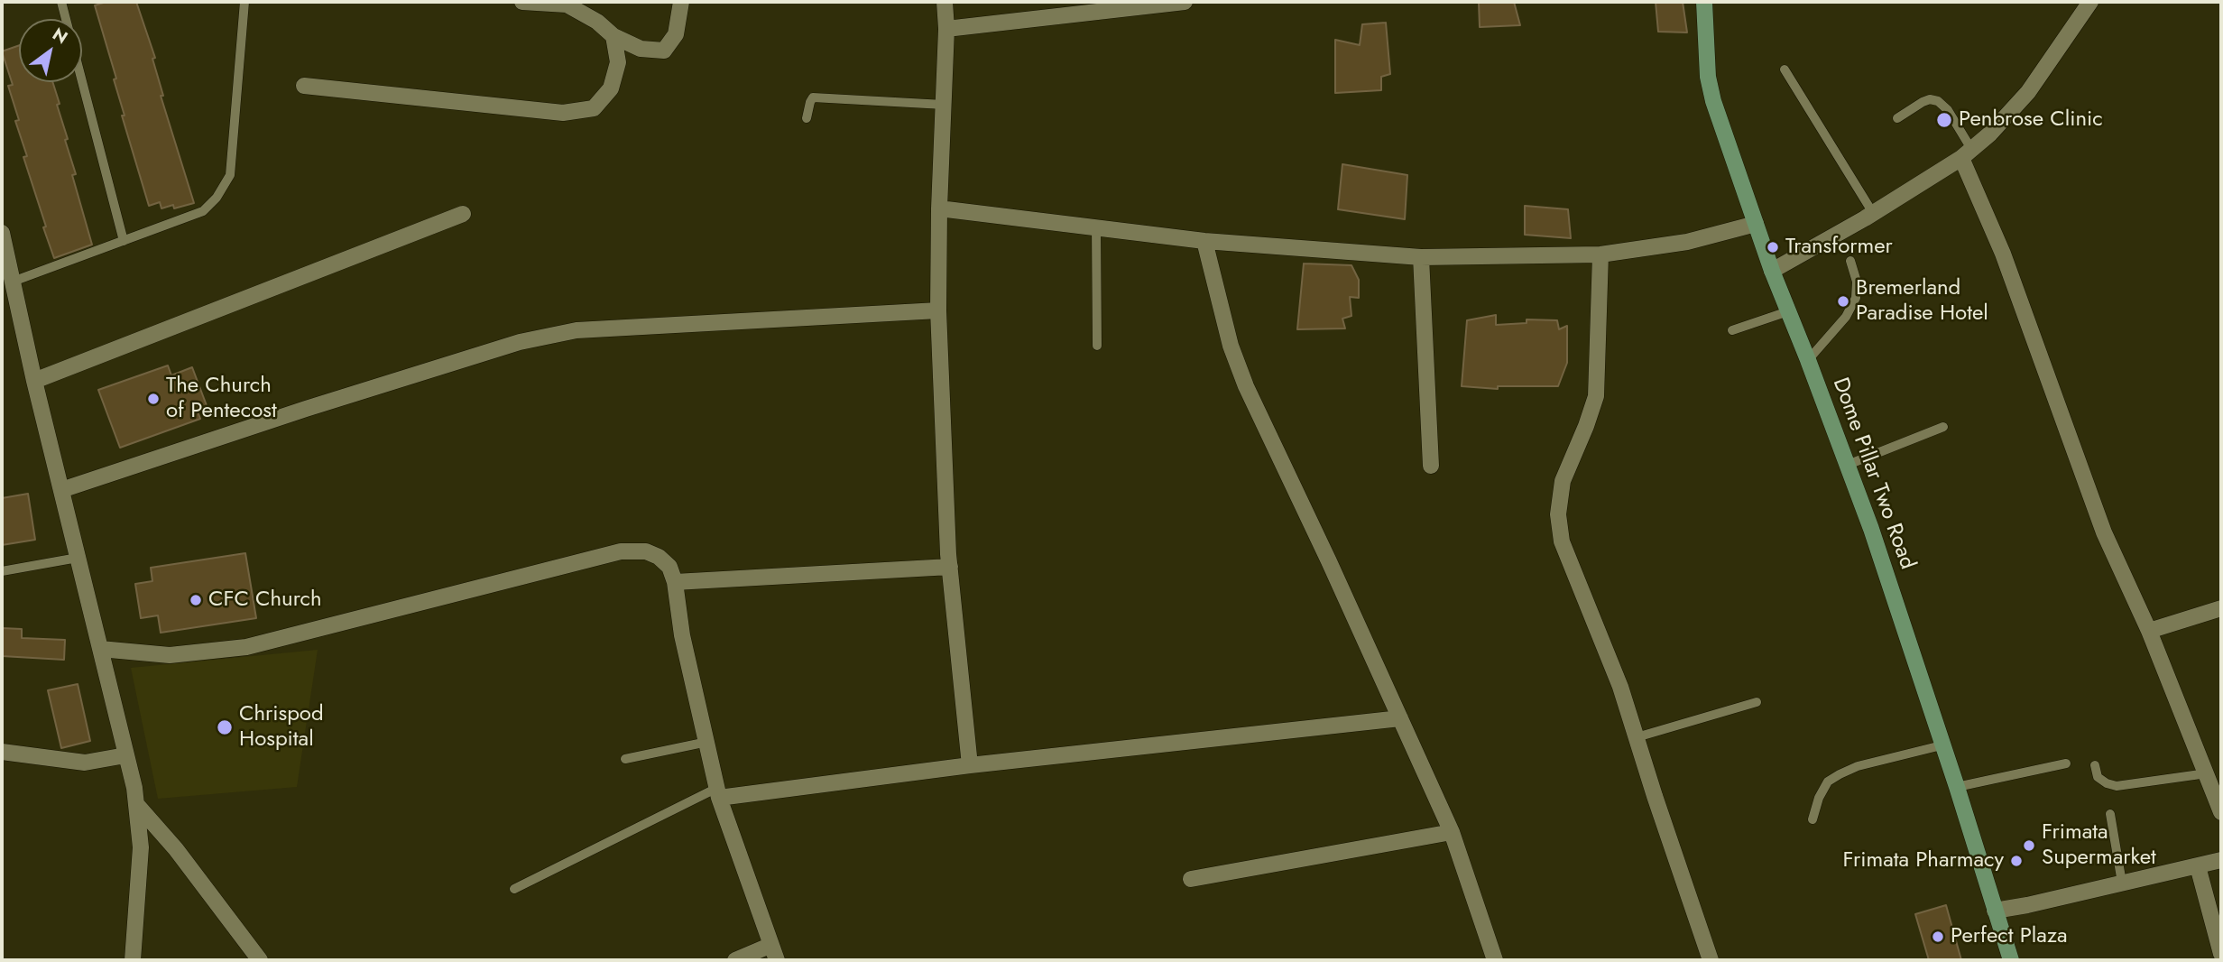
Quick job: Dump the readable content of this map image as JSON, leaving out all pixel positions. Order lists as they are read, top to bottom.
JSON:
{
  "streets": {
    "street": ["Dome Pillar Two Road"]
  },
  "places": [
    "Penbrose Clinic",
    "Transformer",
    "Bremerland Paradise Hotel",
    "The Church of Pentecost",
    "CFC Church",
    "Chrispod Hospital",
    "Frimata Supermarket",
    "Frimata Pharmacy",
    "Perfect Plaza"
  ],
  "north": "top right"
}
